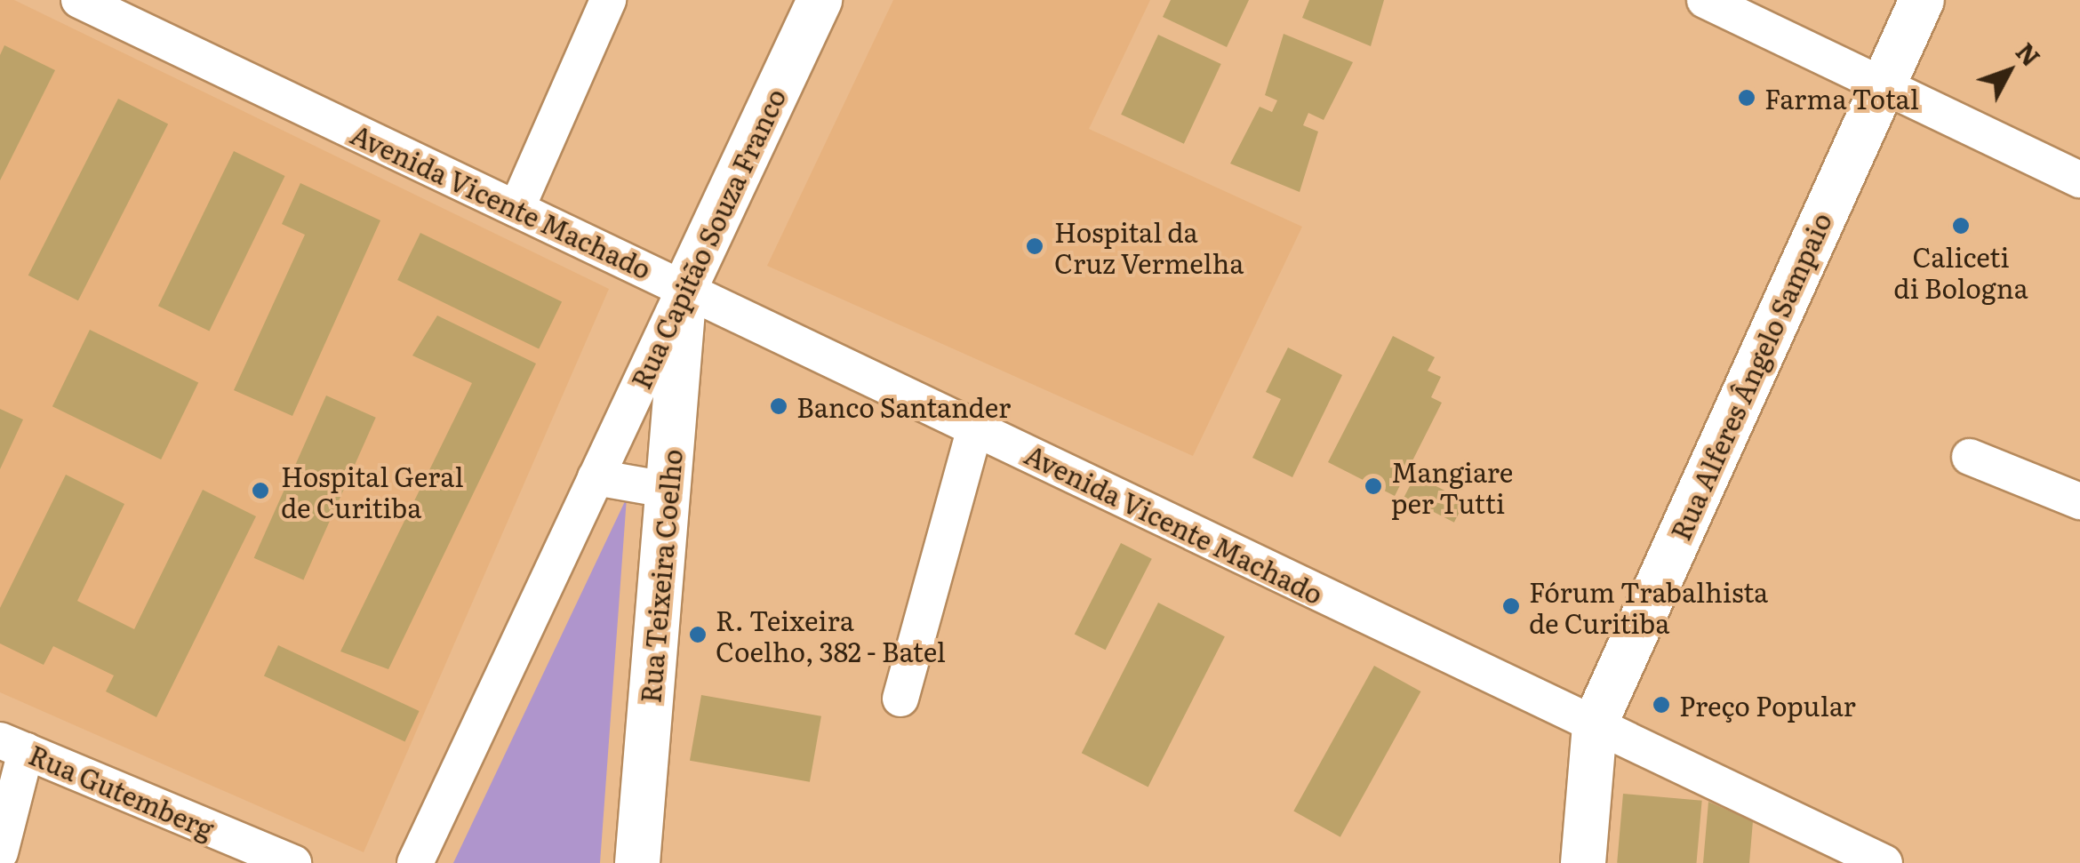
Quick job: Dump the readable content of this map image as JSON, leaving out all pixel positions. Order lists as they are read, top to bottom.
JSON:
{
  "streets": {
    "main road": ["Rua Capitão Souza Franco", "Rua Alferes Ângelo Sampaio", "Rua Teixeira Coelho"],
    "street": ["Avenida Vicente Machado", "Rua Gutemberg"]
  },
  "crossings": [
    ["Avenida Vicente Machado", "Rua Capitão Souza Franco"],
    ["Avenida Vicente Machado", "Rua Alferes Ângelo Sampaio"],
    ["Avenida Vicente Machado", "Rua Teixeira Coelho"],
    ["Rua Capitão Souza Franco", "Rua Teixeira Coelho"]
  ],
  "places": [
    "Farma Total",
    "Caliceti di Bologna",
    "Hospital da Cruz Vermelha",
    "Banco Santander",
    "Mangiare per Tutti",
    "Hospital Geral de Curitiba",
    "Fórum Trabalhista de Curitiba",
    "R. Teixeira Coelho, 382 - Batel",
    "Preço Popular"
  ],
  "north": "top right"
}
